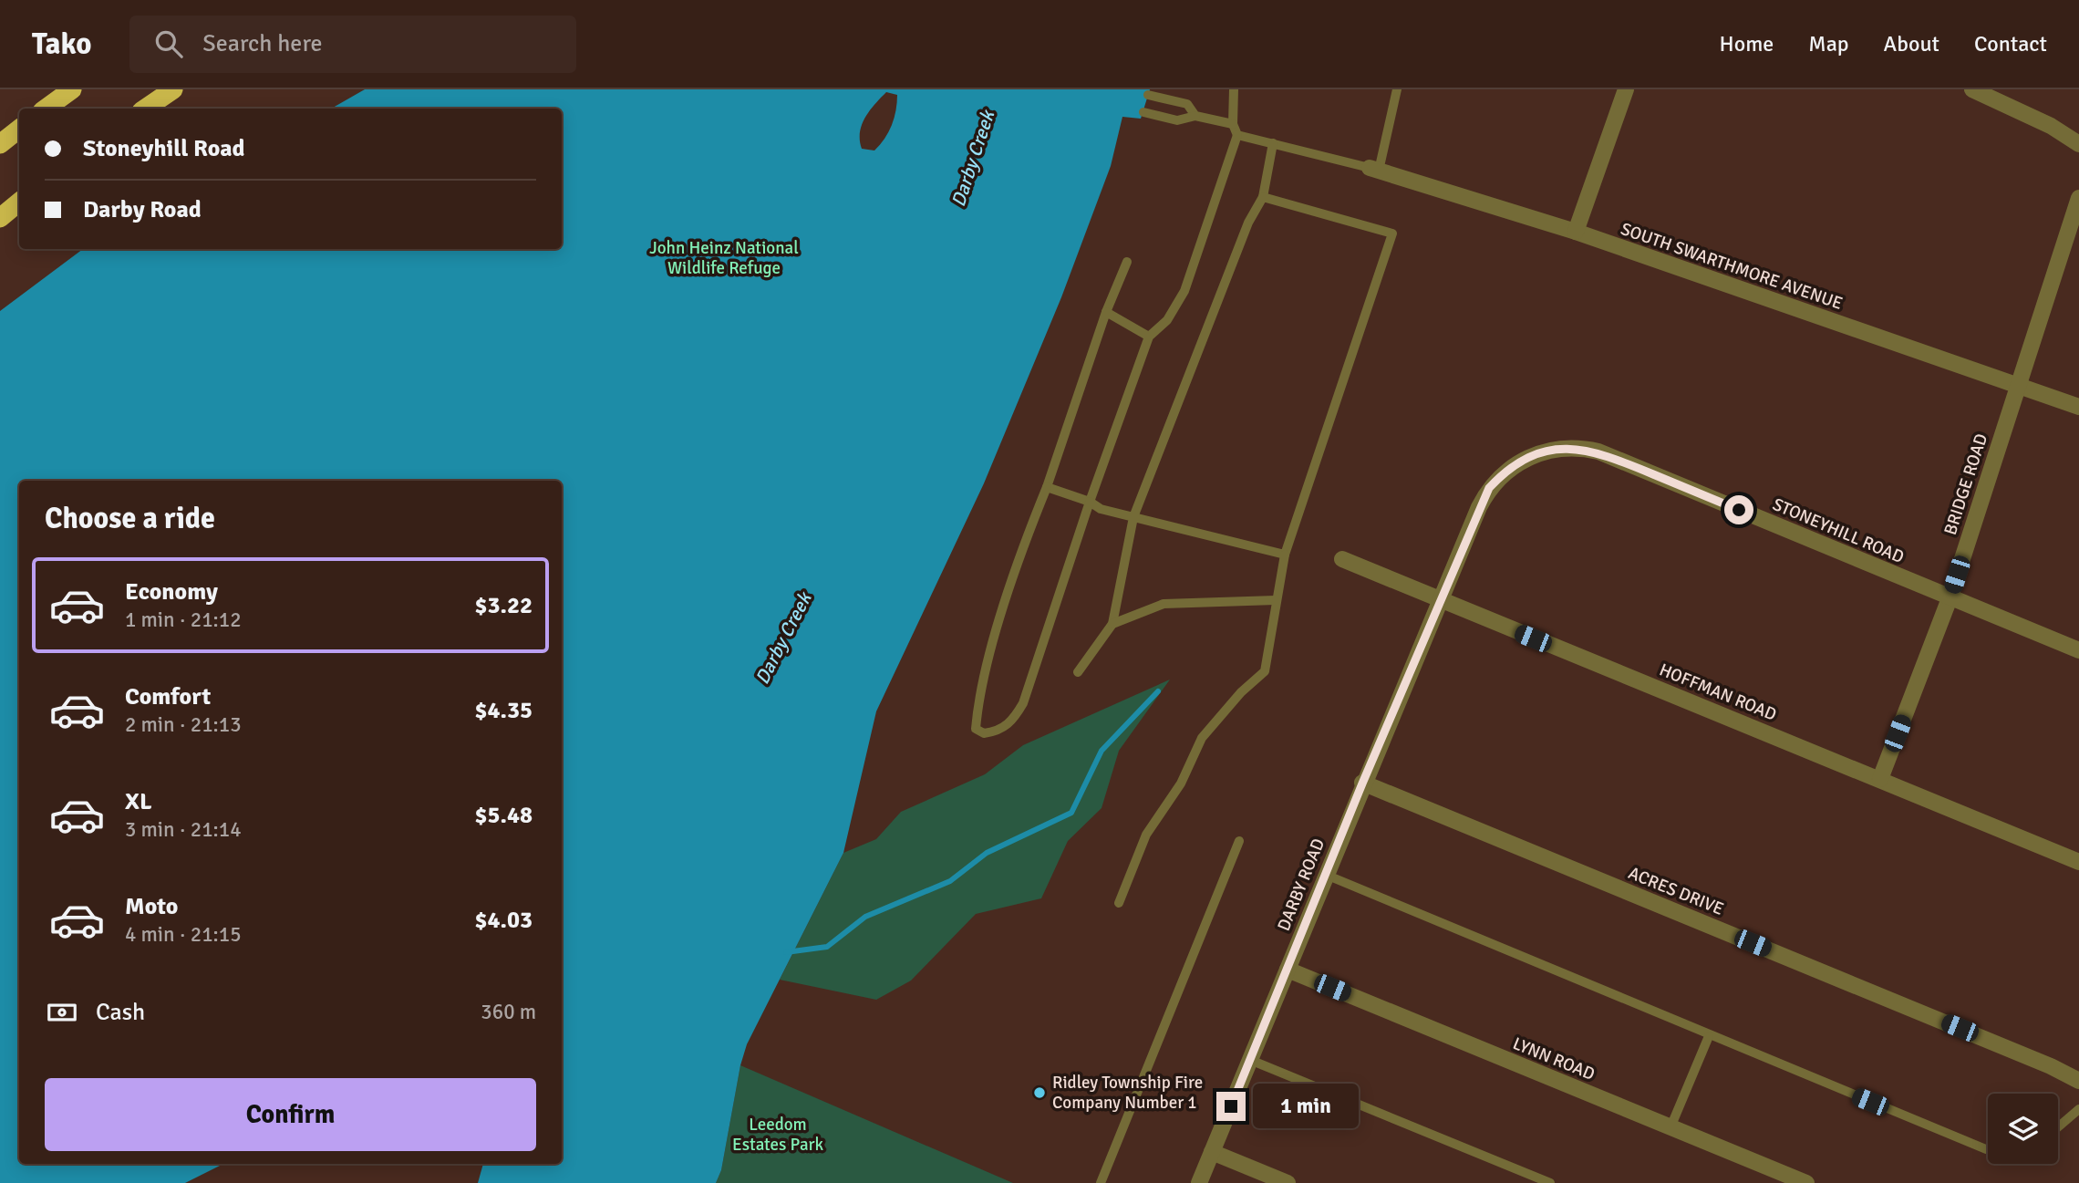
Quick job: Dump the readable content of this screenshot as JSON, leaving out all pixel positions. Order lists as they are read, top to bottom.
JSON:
{
  "streets": {
    "street": [
      "SOUTH SWARTHMORE AVENUE",
      "BRIDGE ROAD",
      "STONEYHILL ROAD",
      "HOFFMAN ROAD",
      "DARBY ROAD",
      "ACRES DRIVE",
      "LYNN ROAD"
    ]
  },
  "crossings": [
    ["SOUTH SWARTHMORE AVENUE", "BRIDGE ROAD"],
    ["BRIDGE ROAD", "STONEYHILL ROAD"],
    ["BRIDGE ROAD", "HOFFMAN ROAD"],
    ["STONEYHILL ROAD", "HOFFMAN ROAD"],
    ["STONEYHILL ROAD", "DARBY ROAD"],
    ["HOFFMAN ROAD", "DARBY ROAD"],
    ["DARBY ROAD", "ACRES DRIVE"],
    ["DARBY ROAD", "LYNN ROAD"]
  ],
  "water": ["Darby Creek"],
  "parks": ["John Heinz National Wildlife Refuge", "Leedom Estates Park"],
  "places": ["Ridley Township Fire Company Number 1"],
  "page": {
    "header": "Tako",
    "search": "Search here",
    "nav": [
      "Home",
      "Map",
      "About",
      "Contact"
    ],
    "banner": ["Stoneyhill Road", "Darby Road"],
    "heading": "Choose a ride",
    "list": [
      {
        "name": "Economy",
        "note": "1 min · 21:12",
        "value": "$3.22"
      },
      {
        "name": "Comfort",
        "note": "2 min · 21:13",
        "value": "$4.35"
      },
      {
        "name": "XL",
        "note": "3 min · 21:14",
        "value": "$5.48"
      },
      {
        "name": "Moto",
        "note": "4 min · 21:15",
        "value": "$4.03"
      }
    ],
    "pay": ["Cash", "360 m"],
    "buttons": "Confirm",
    "bubble": "1 min"
  }
}
